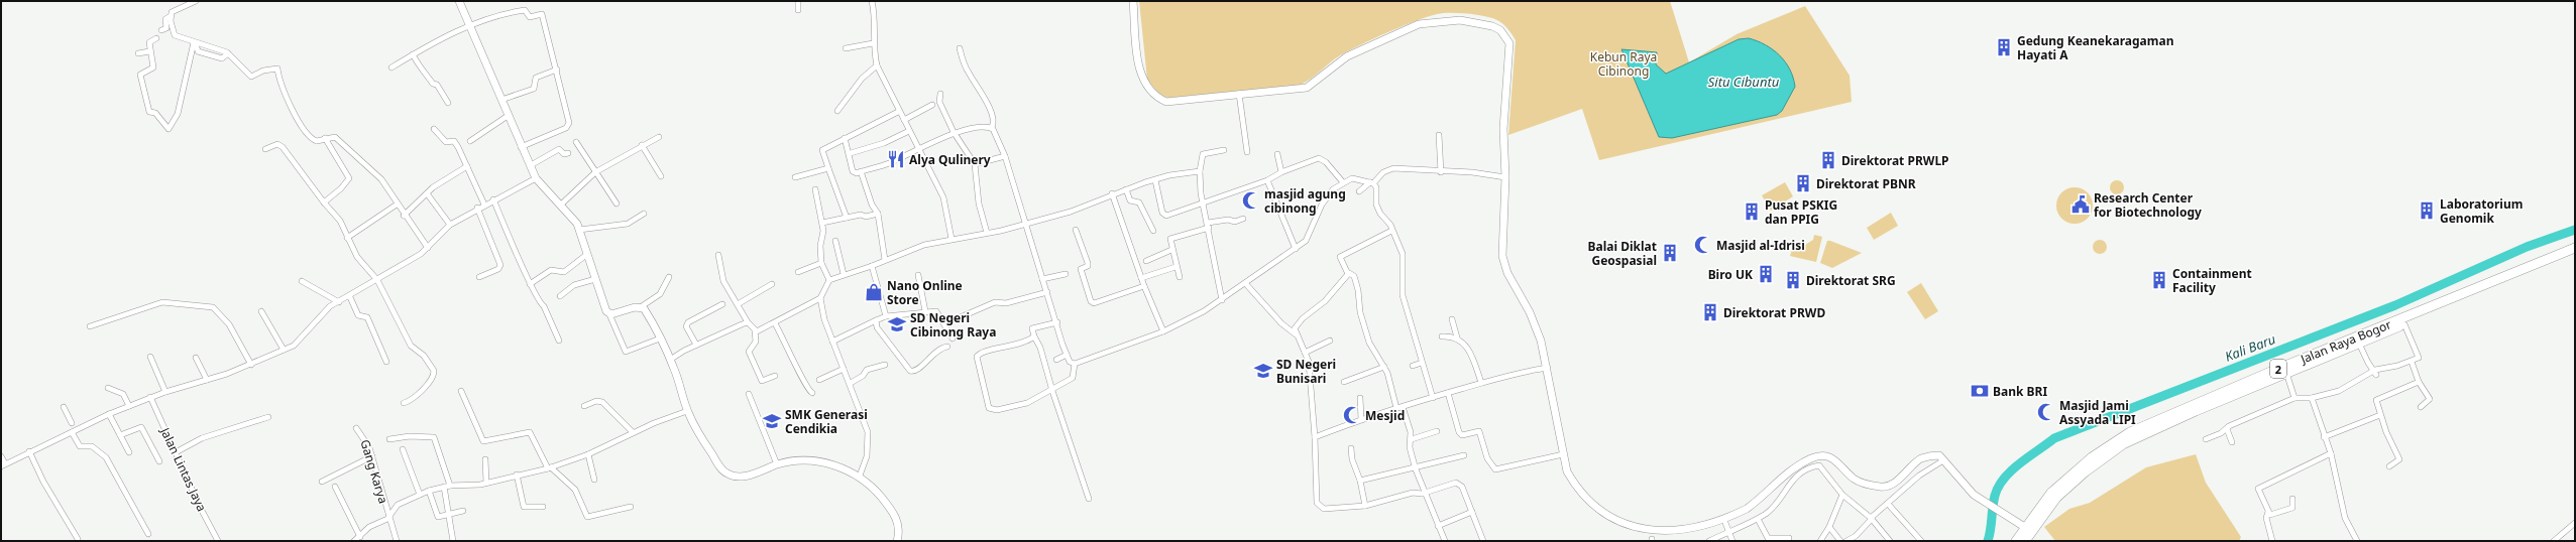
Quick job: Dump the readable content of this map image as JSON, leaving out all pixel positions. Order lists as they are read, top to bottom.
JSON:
{
  "streets": {
    "highway": ["Jalan Raya Bogor", "2"],
    "street": ["Jalan Lintas Jaya", "Gang Karya"]
  },
  "water": ["Situ Cibuntu", "Kali Baru"],
  "parks": ["Kebun Raya Cibinong"],
  "places": {
    "building": [
      "Gedung Keanekaragaman Hayati A",
      "Direktorat PRWLP",
      "Direktorat PBNR",
      "Laboratorium Genomik",
      "Pusat PSKIG dan PPIG",
      "Balai Diklat Geospasial",
      "Biro UK",
      "Direktorat SRG",
      "Containment Facility",
      "Direktorat PRWD"
    ],
    "restaurant": ["Alya Qulinery"],
    "mosque": [
      "masjid agung cibinong",
      "Masjid al-Idrisi",
      "Masjid Jami Assyada LIPI",
      "Mesjid"
    ],
    "public building": ["Research Center for Biotechnology"],
    "shop": ["Nano Online Store"],
    "school or university": ["SD Negeri Cibinong Raya", "SD Negeri Bunisari", "SMK Generasi Cendikia"],
    "bank": ["Bank BRI"]
  }
}
